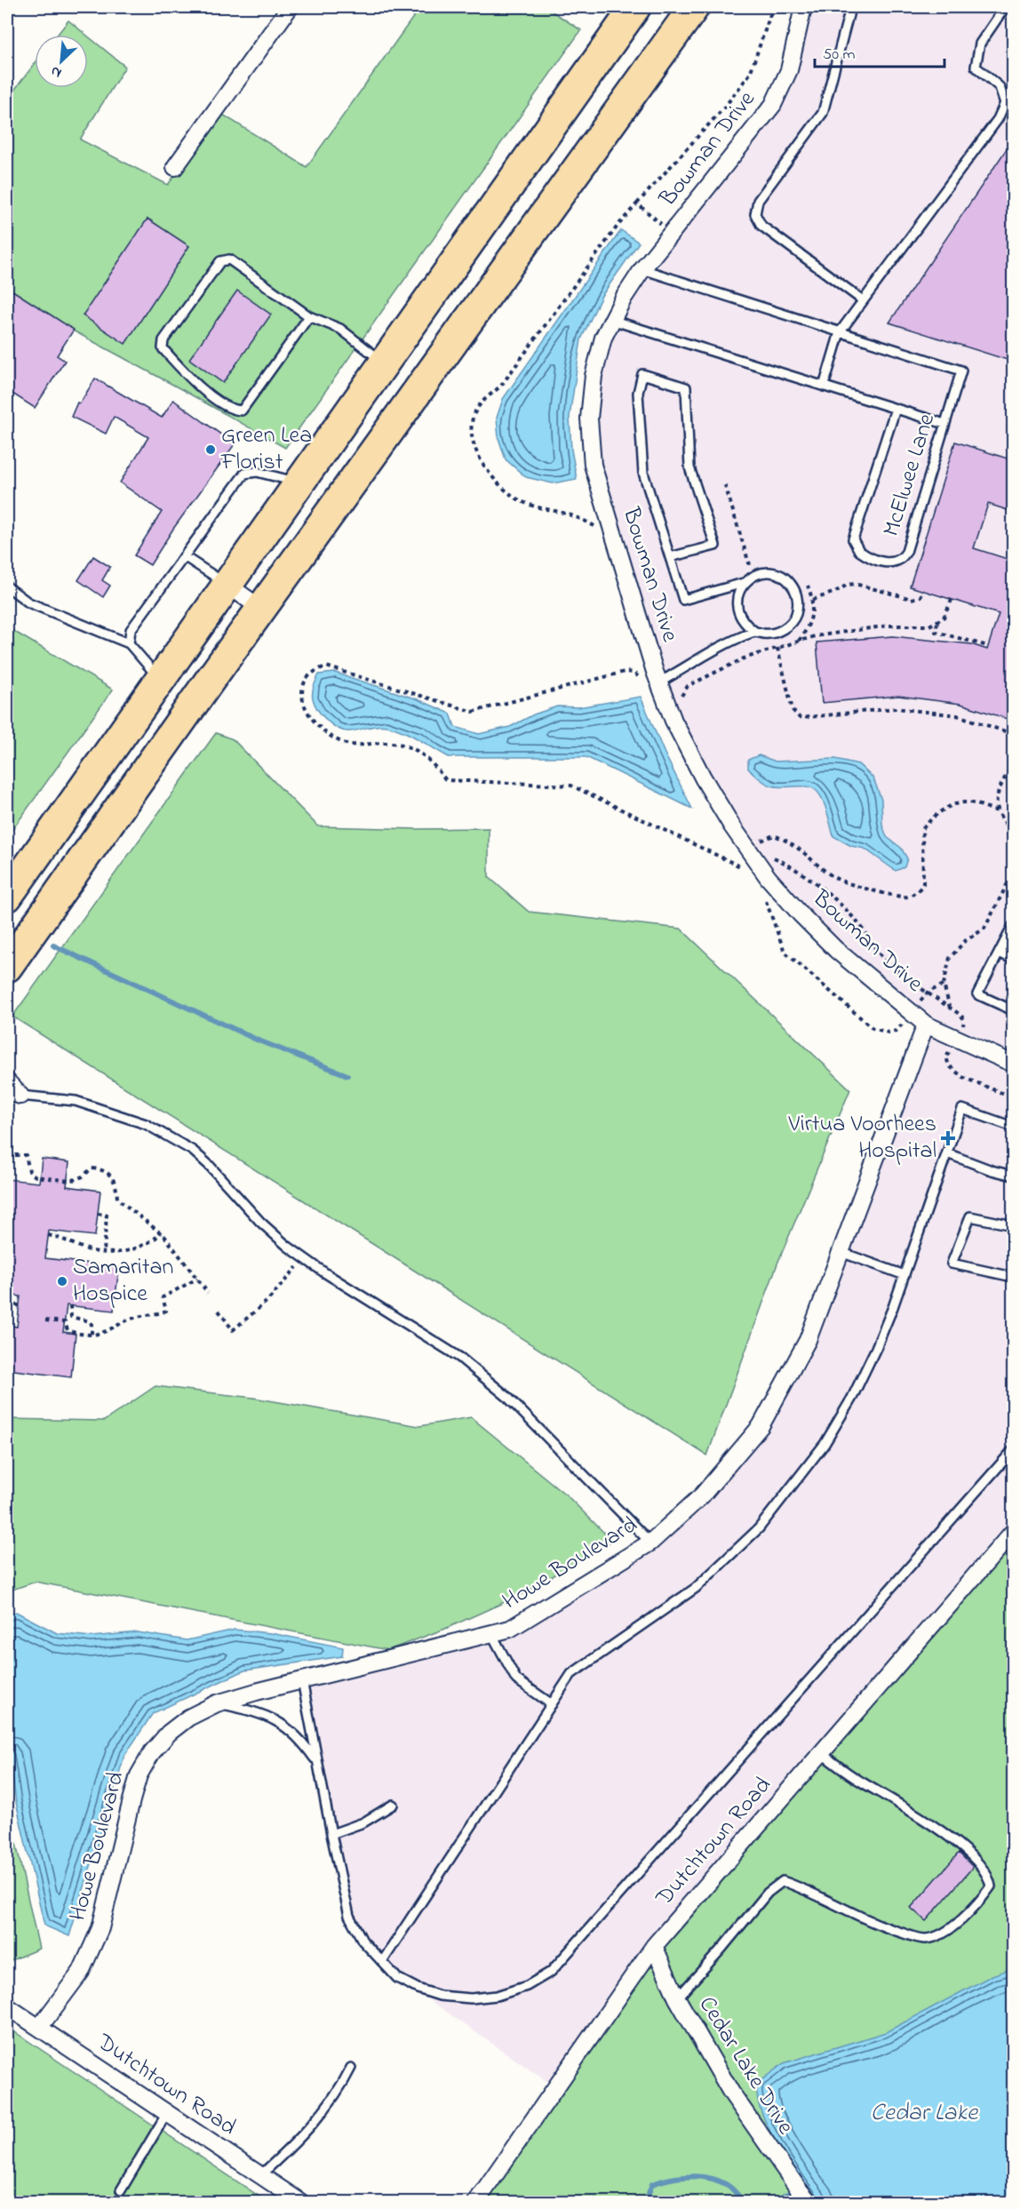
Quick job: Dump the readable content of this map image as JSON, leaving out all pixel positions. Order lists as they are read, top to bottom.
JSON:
{
  "streets": {
    "street": [
      "Bowman Drive",
      "Howe Boulevard",
      "Dutchtown Road",
      "Cedar Lake Drive"
    ],
    "lane": ["McElwee Lane"]
  },
  "crossings": [
    ["Bowman Drive", "McElwee Lane"],
    ["Bowman Drive", "Howe Boulevard"],
    ["Howe Boulevard", "Dutchtown Road"],
    ["Dutchtown Road", "Cedar Lake Drive"]
  ],
  "water": ["Cedar Lake"],
  "places": {
    "other": ["Green Lea Florist", "Samaritan Hospice"],
    "health": ["Virtua Voorhees Hospital"]
  },
  "scale_bar": "50 m",
  "north": "bottom left"
}
